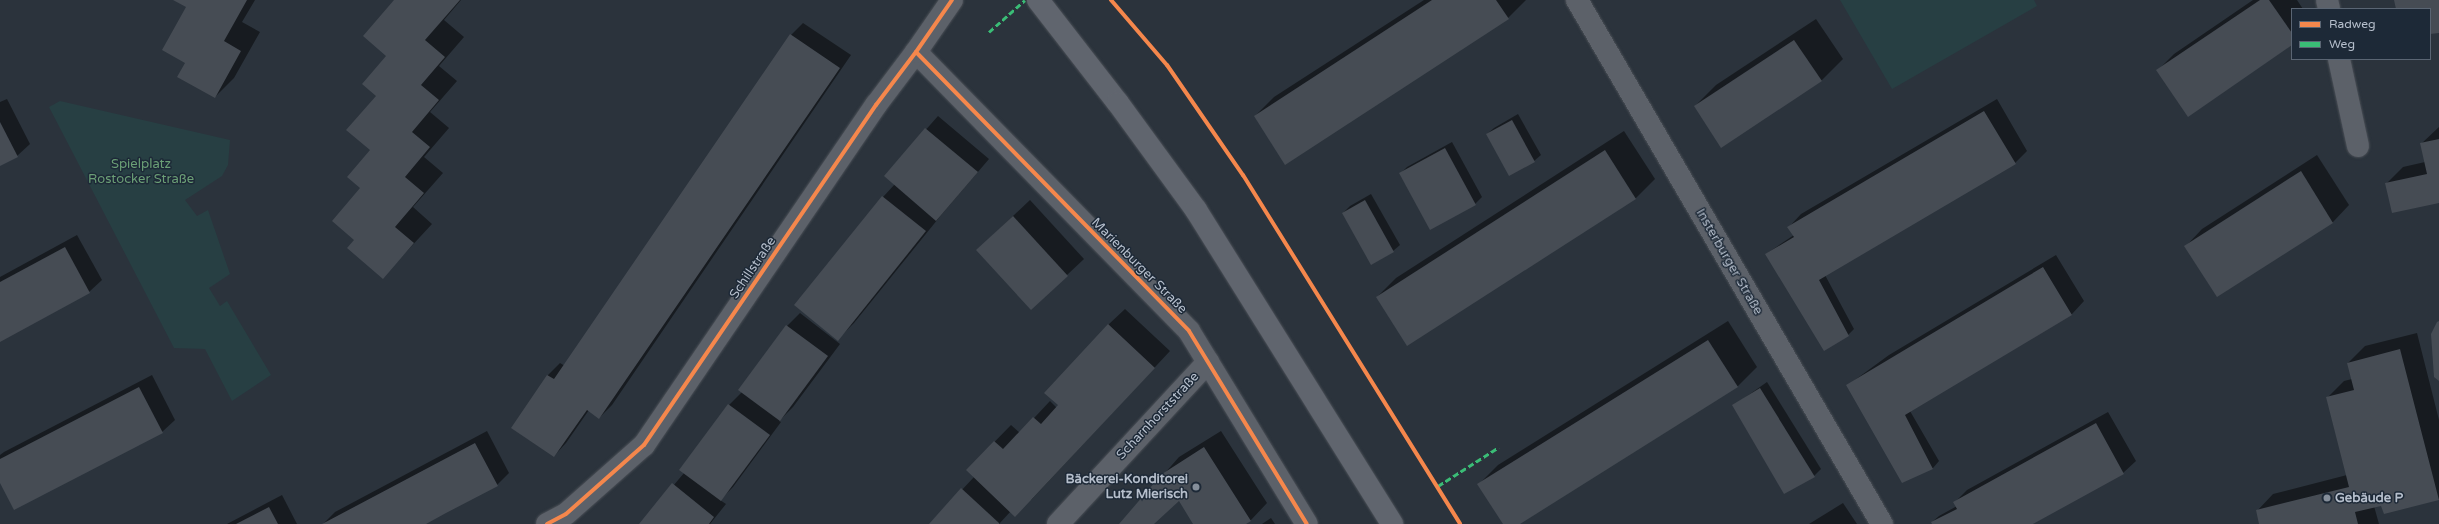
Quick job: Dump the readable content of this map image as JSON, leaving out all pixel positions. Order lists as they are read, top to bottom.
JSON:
{
  "streets": {
    "street": [
      "Insterburger Straße",
      "Marienburger Straße",
      "Schillstraße",
      "Scharnhorststraße"
    ]
  },
  "crossings": [
    ["Marienburger Straße", "Schillstraße"],
    ["Marienburger Straße", "Scharnhorststraße"]
  ],
  "parks": ["Spielplatz Rostocker Straße"],
  "places": ["Bäckerei-Konditorei Lutz Mierisch", "Gebäude P"],
  "legend": ["Radweg", "Weg"]
}
